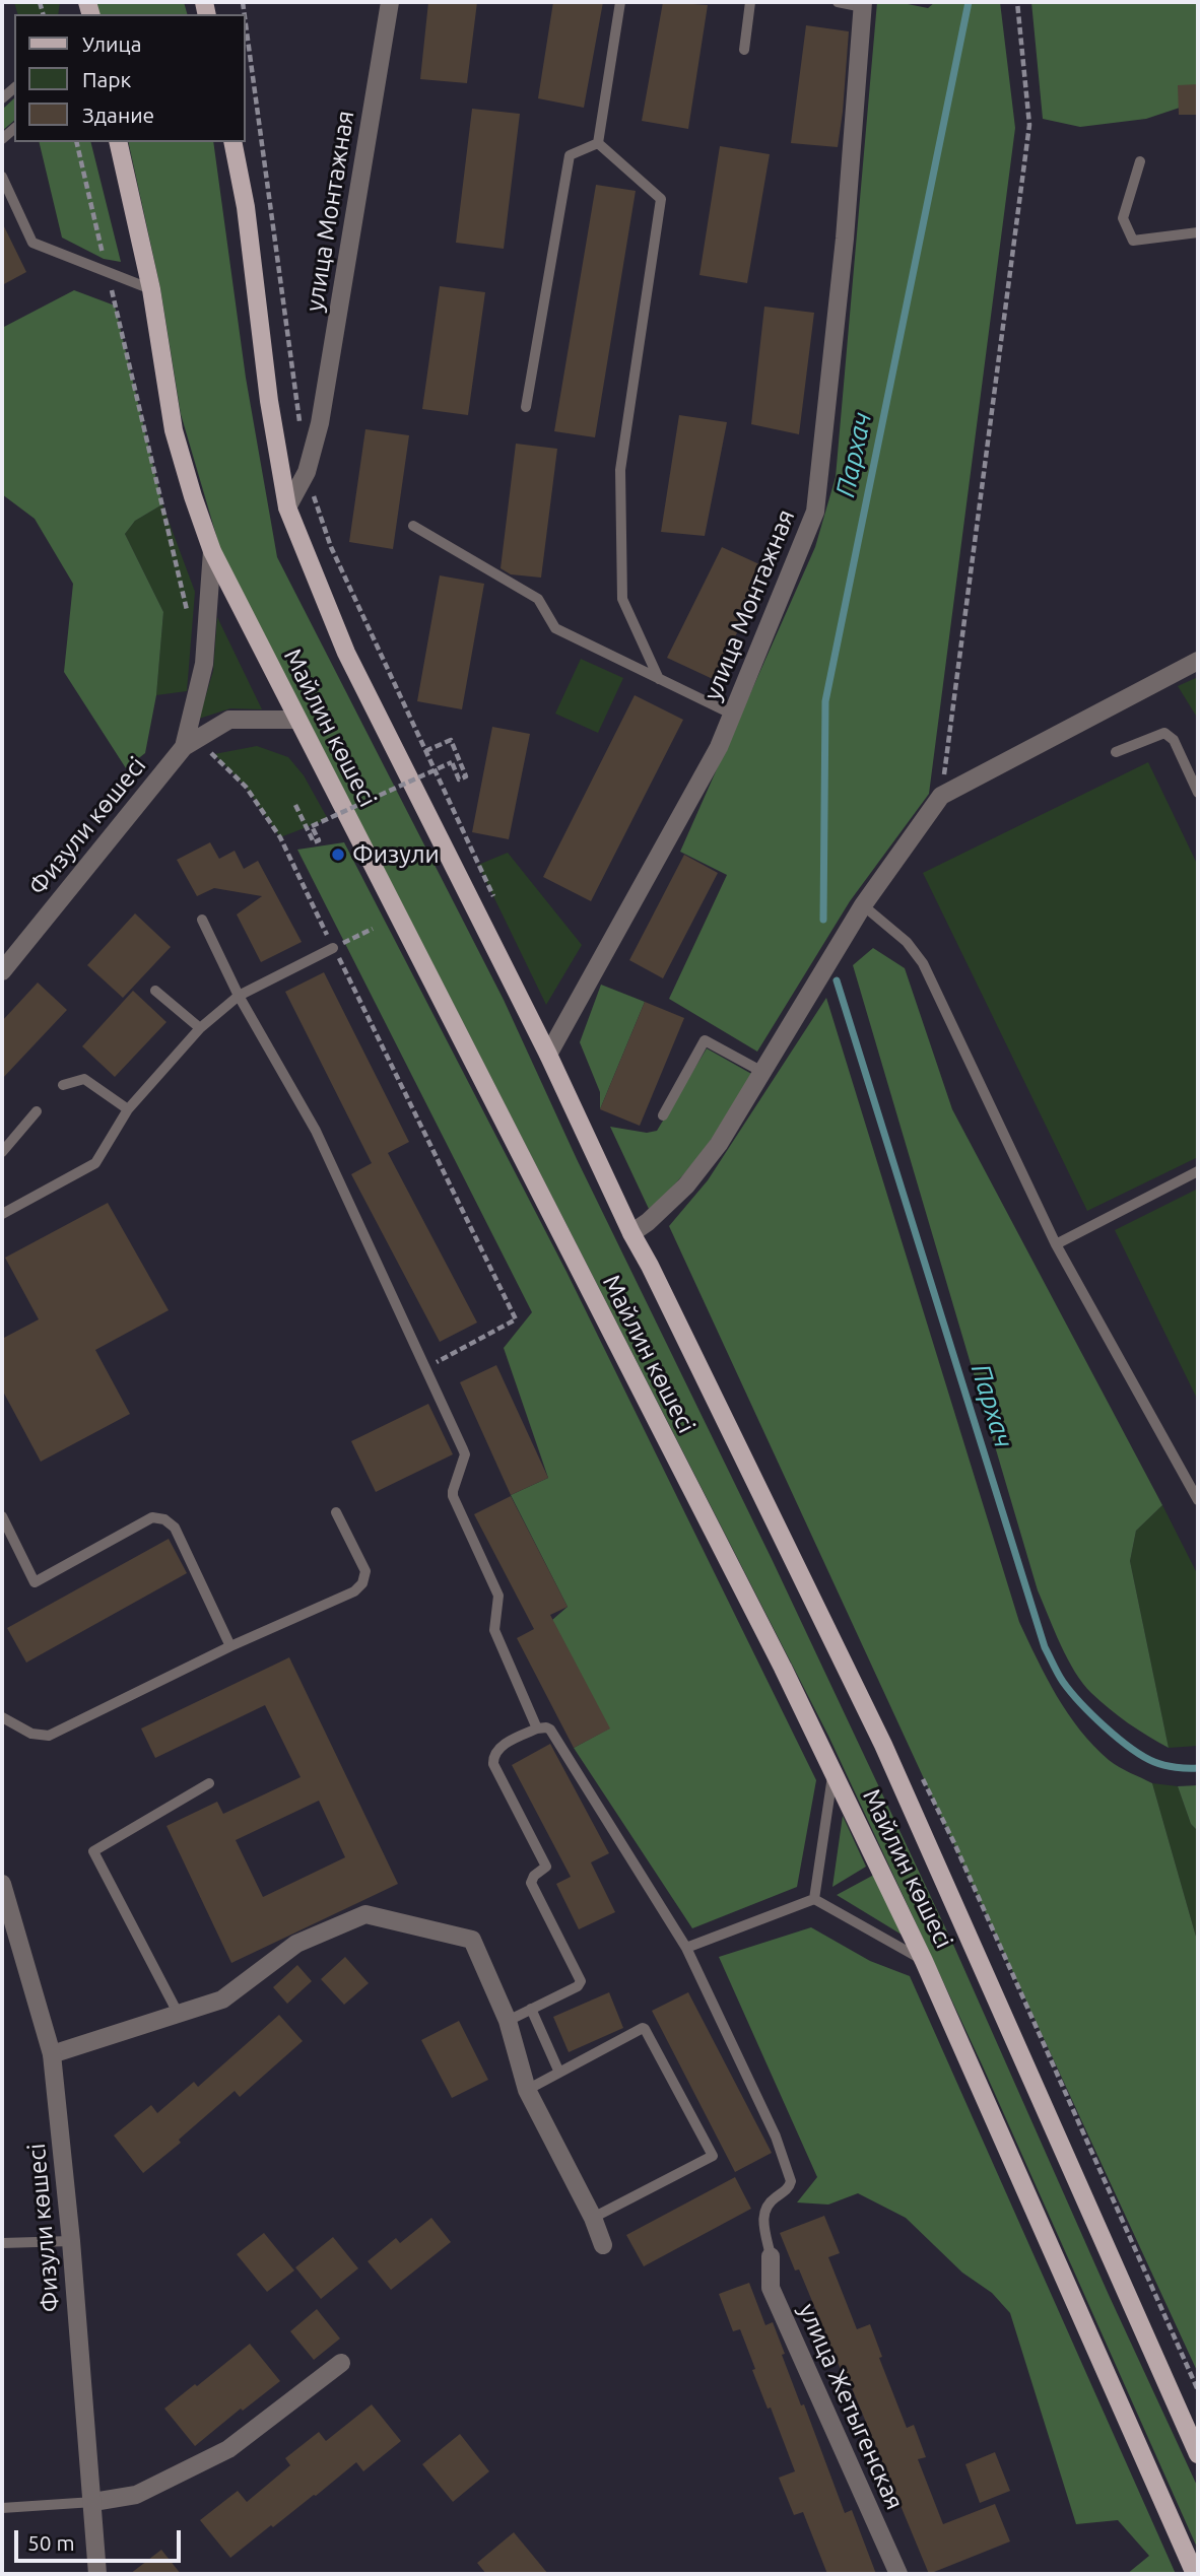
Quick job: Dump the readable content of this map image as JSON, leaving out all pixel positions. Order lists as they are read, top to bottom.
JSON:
{
  "streets": {
    "main road": ["Майлин көшесі"],
    "street": ["улица Монтажная", "Физули көшесі", "улица Жетыгенская"]
  },
  "crossings": [
    ["улица Монтажная", "Майлин көшесі"]
  ],
  "water": ["Пархач"],
  "places": ["Физули"],
  "legend": ["Улица", "Парк", "Здание"],
  "scale_bar": "50 m"
}
